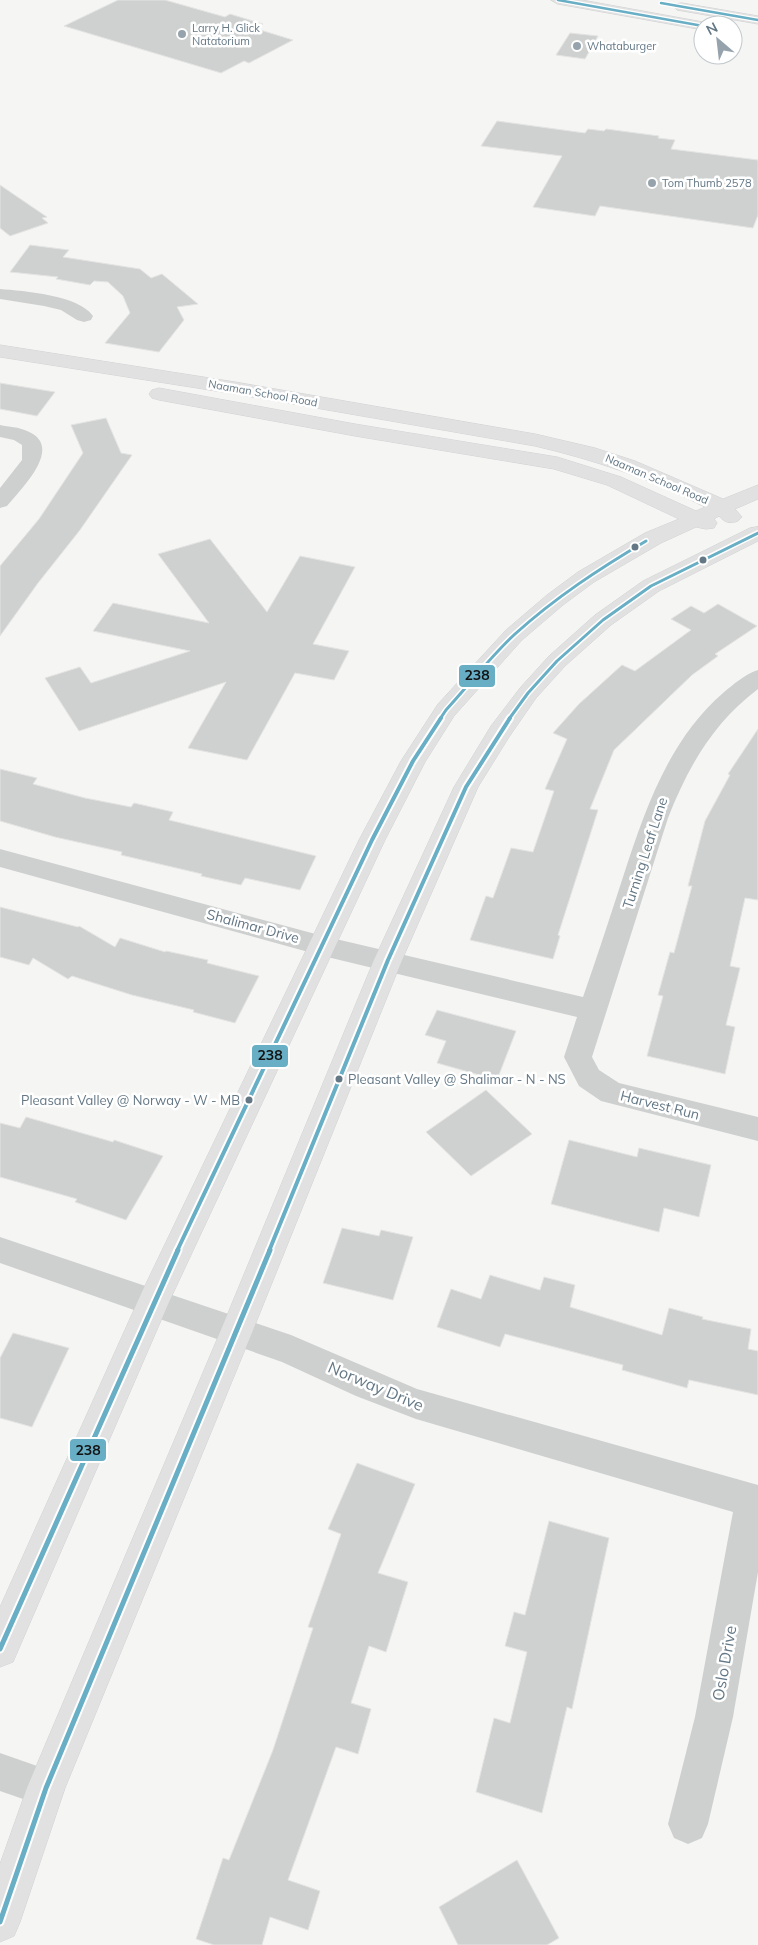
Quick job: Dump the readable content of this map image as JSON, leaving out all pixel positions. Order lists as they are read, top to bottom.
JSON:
{
  "streets": {
    "main road": ["Naaman School Road"],
    "street": [
      "Turning Leaf Lane",
      "Shalimar Drive",
      "Harvest Run",
      "Norway Drive",
      "Oslo Drive"
    ]
  },
  "crossings": [
    ["Turning Leaf Lane", "Shalimar Drive"],
    ["Turning Leaf Lane", "Harvest Run"],
    ["Norway Drive", "Oslo Drive"]
  ],
  "places": [
    "Larry H. Glick Natatorium",
    "Whataburger",
    "Tom Thumb 2578",
    "Pleasant Valley @ Shalimar - N - NS",
    "Pleasant Valley @ Norway - W - MB"
  ],
  "lines": ["transit line 238"],
  "north": "top left"
}
